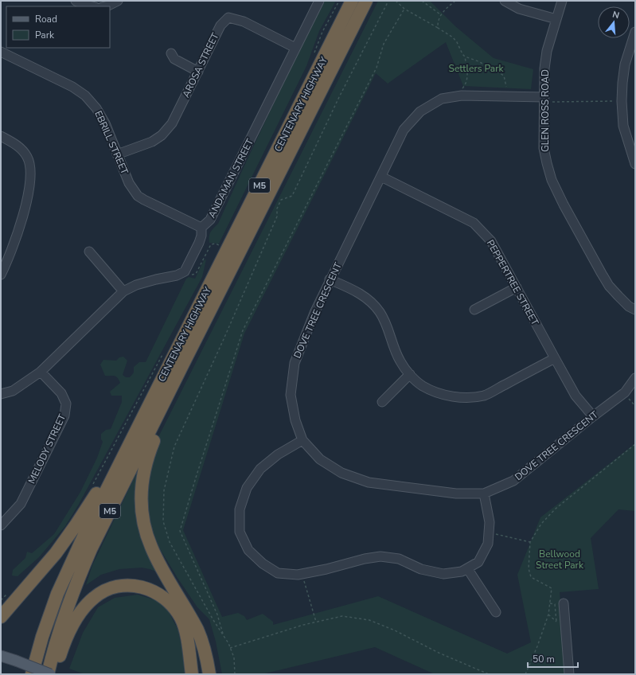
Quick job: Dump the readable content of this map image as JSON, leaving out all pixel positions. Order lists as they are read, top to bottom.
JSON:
{
  "streets": {
    "highway": ["CENTENARY HIGHWAY", "M5"],
    "street": [
      "AROSA STREET",
      "GLEN ROSS ROAD",
      "EBRILL STREET",
      "ANDAMAN STREET",
      "PEPPERTREE STREET",
      "DOVE TREE CRESCENT",
      "MELODY STREET"
    ]
  },
  "crossings": [
    ["AROSA STREET", "EBRILL STREET"],
    ["AROSA STREET", "ANDAMAN STREET"],
    ["GLEN ROSS ROAD", "DOVE TREE CRESCENT"],
    ["EBRILL STREET", "ANDAMAN STREET"],
    ["PEPPERTREE STREET", "DOVE TREE CRESCENT"]
  ],
  "parks": ["Settlers Park", "Bellwood Street Park"],
  "legend": ["Road", "Park"],
  "scale_bar": "50 m",
  "north": "top"
}
